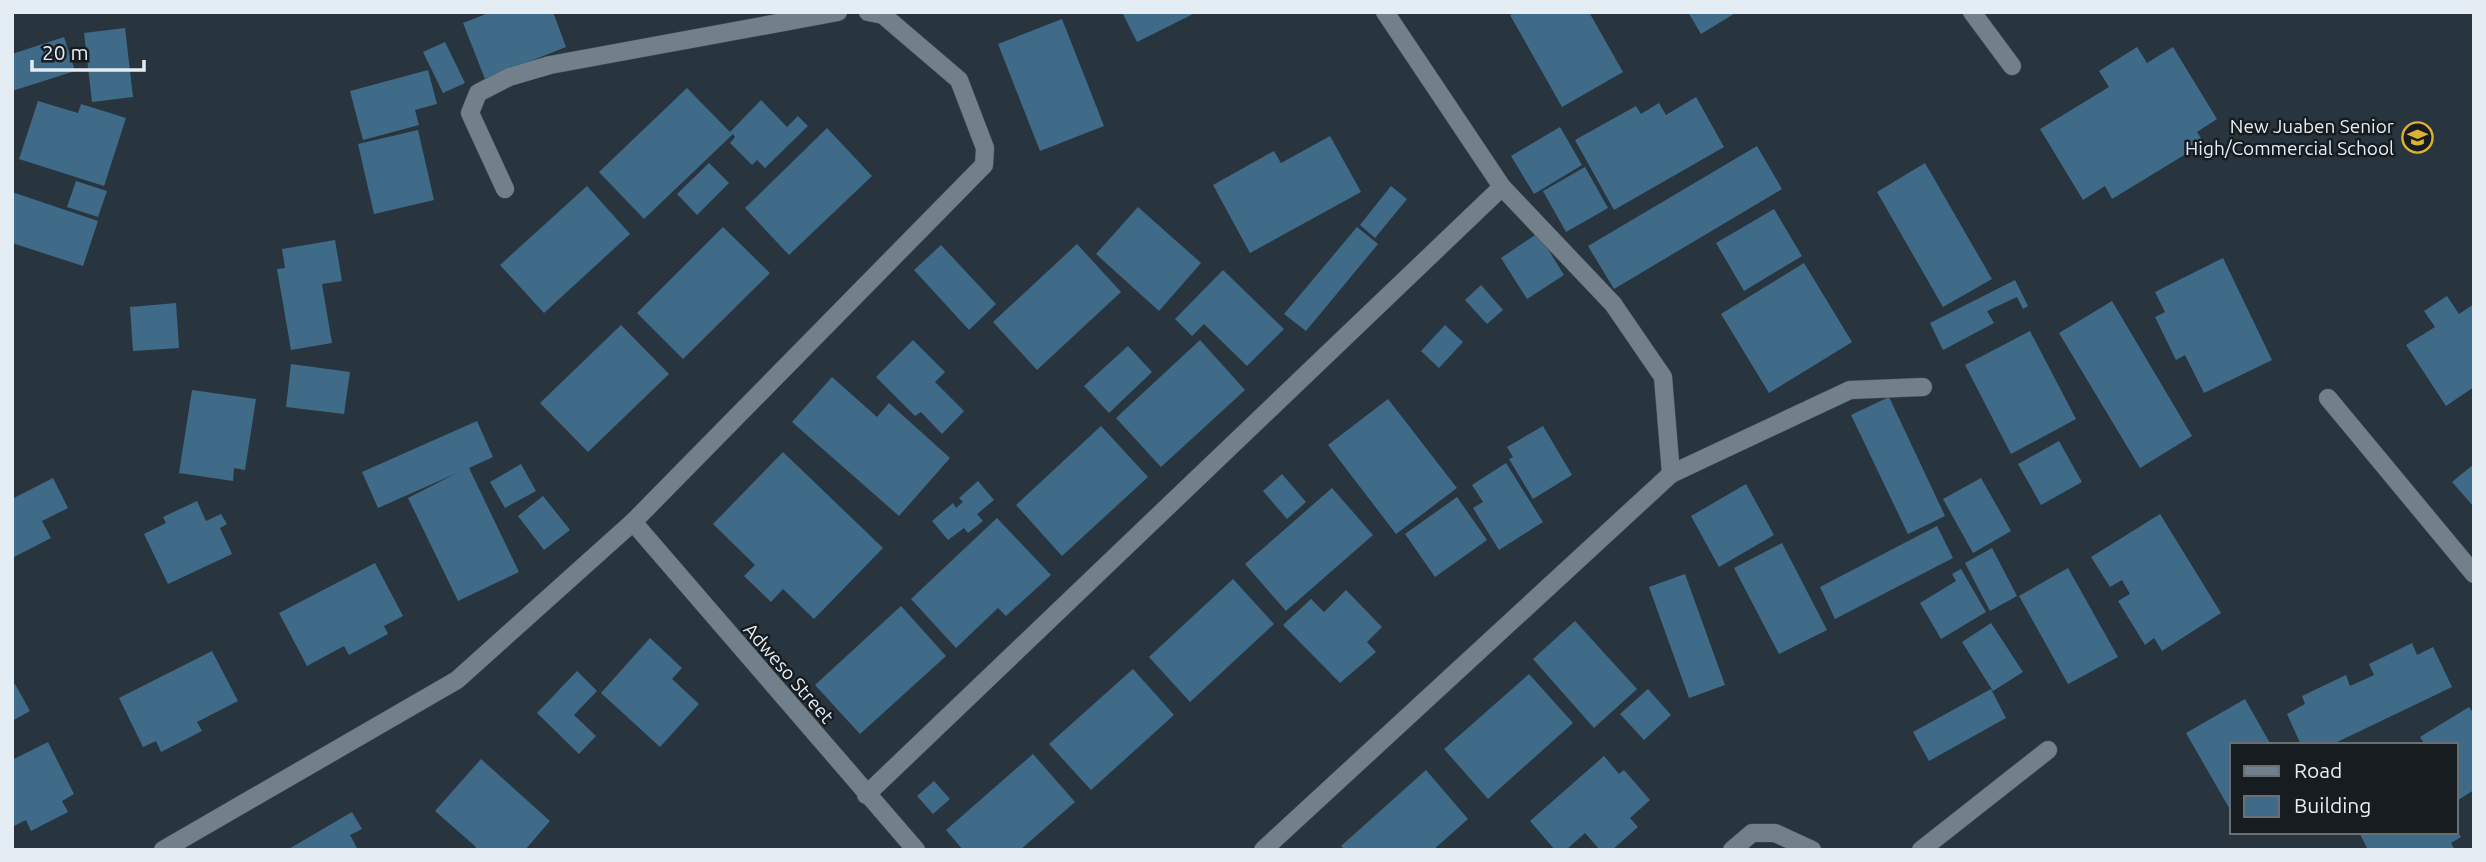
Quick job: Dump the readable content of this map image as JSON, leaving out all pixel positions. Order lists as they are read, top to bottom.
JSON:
{
  "streets": {
    "street": ["Adweso Street"]
  },
  "places": {
    "school or university": ["New Juaben Senior High/Commercial School"]
  },
  "legend": ["Road", "Building"],
  "scale_bar": "20 m"
}
